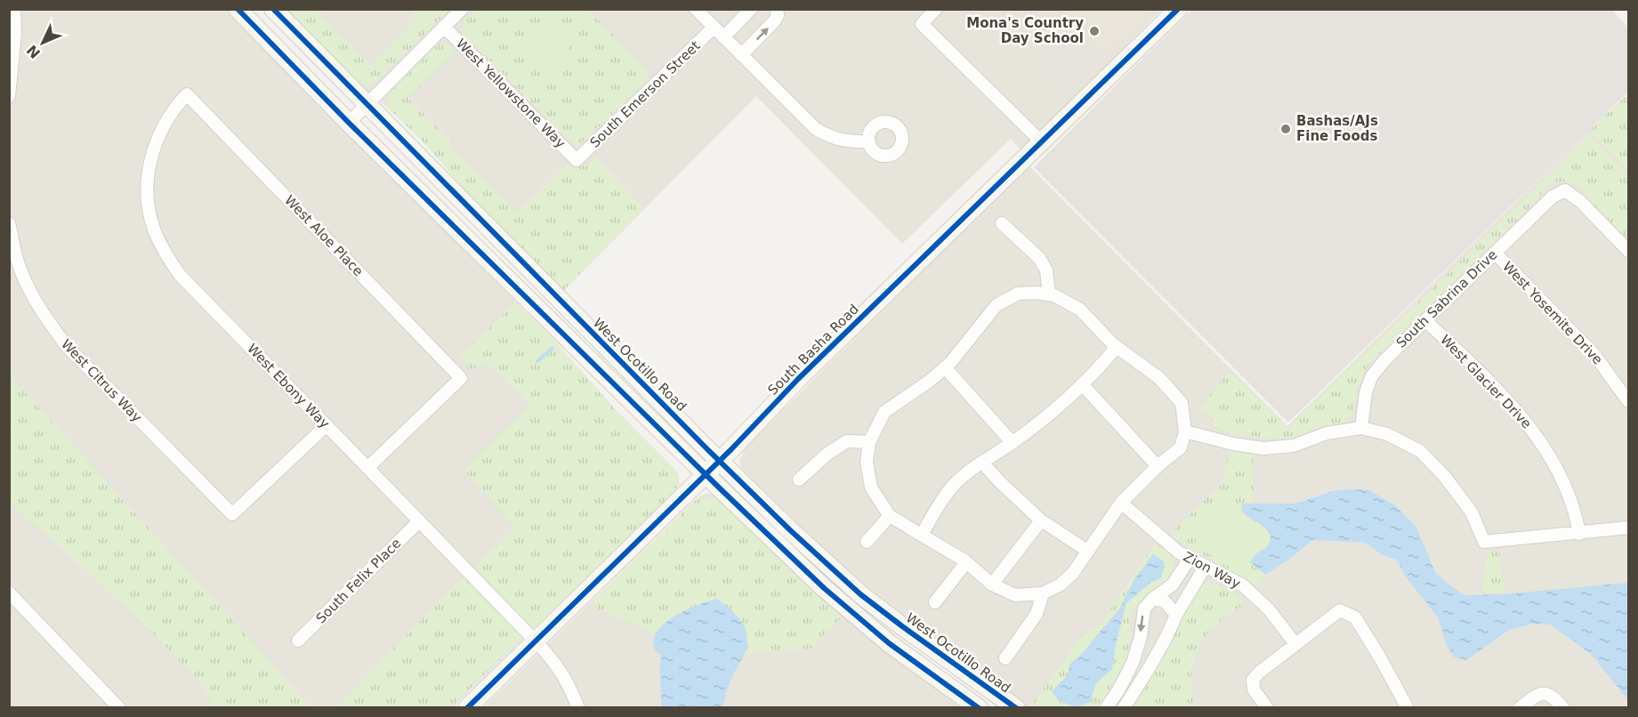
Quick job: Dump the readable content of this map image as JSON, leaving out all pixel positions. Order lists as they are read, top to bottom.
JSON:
{
  "streets": {
    "main road": ["South Basha Road", "West Ocotillo Road"],
    "street": [
      "West Yellowstone Way",
      "South Emerson Street",
      "West Aloe Place",
      "South Sabrina Drive",
      "West Yosemite Drive",
      "West Citrus Way",
      "West Glacier Drive",
      "West Ebony Way",
      "Zion Way",
      "South Felix Place"
    ]
  },
  "crossings": [
    ["West Yellowstone Way", "South Emerson Street"],
    ["West Aloe Place", "West Ebony Way"],
    ["South Sabrina Drive", "West Yosemite Drive"],
    ["South Sabrina Drive", "West Glacier Drive"],
    ["South Basha Road", "West Ocotillo Road"],
    ["South Basha Road", "West Ebony Way"],
    ["West Citrus Way", "West Ebony Way"],
    ["West Ebony Way", "South Felix Place"]
  ],
  "places": ["Mona's Country Day School", "Bashas/AJs Fine Foods"],
  "north": "bottom left"
}
